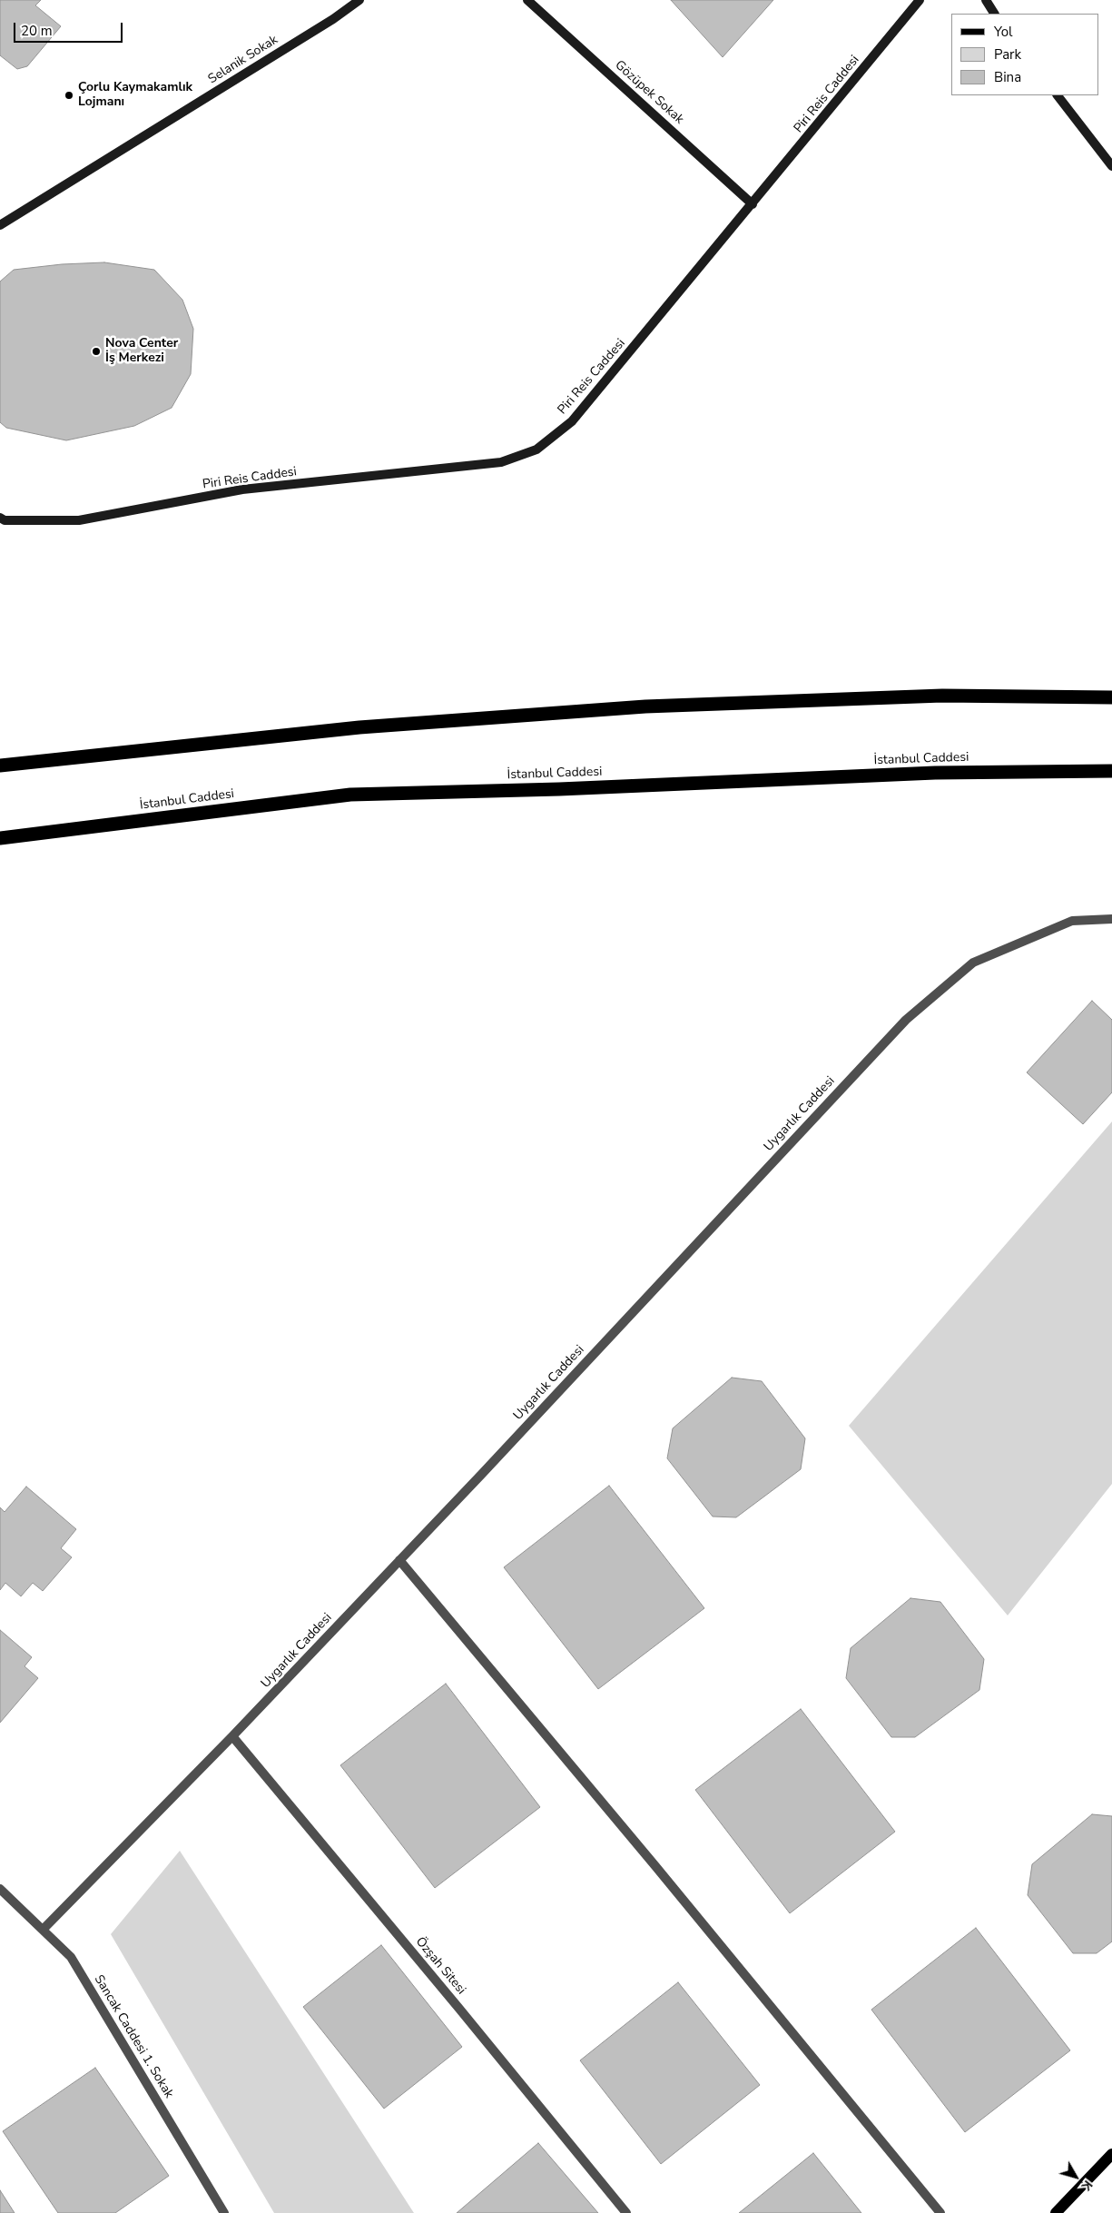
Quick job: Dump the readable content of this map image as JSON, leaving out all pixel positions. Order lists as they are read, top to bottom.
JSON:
{
  "streets": {
    "highway": ["İstanbul Caddesi"],
    "main road": ["Selanik Sokak", "Gözüpek Sokak", "Piri Reis Caddesi"],
    "street": ["Uygarlık Caddesi", "Özşah Sitesi", "Sancak Caddesi 1. Sokak"]
  },
  "crossings": [
    ["Gözüpek Sokak", "Piri Reis Caddesi"],
    ["Uygarlık Caddesi", "Özşah Sitesi"],
    ["Uygarlık Caddesi", "Sancak Caddesi 1. Sokak"]
  ],
  "places": ["Çorlu Kaymakamlık Lojmanı", "Nova Center İş Merkezi"],
  "legend": ["Yol", "Park", "Bina"],
  "scale_bar": "20 m",
  "north": "bottom right"
}
